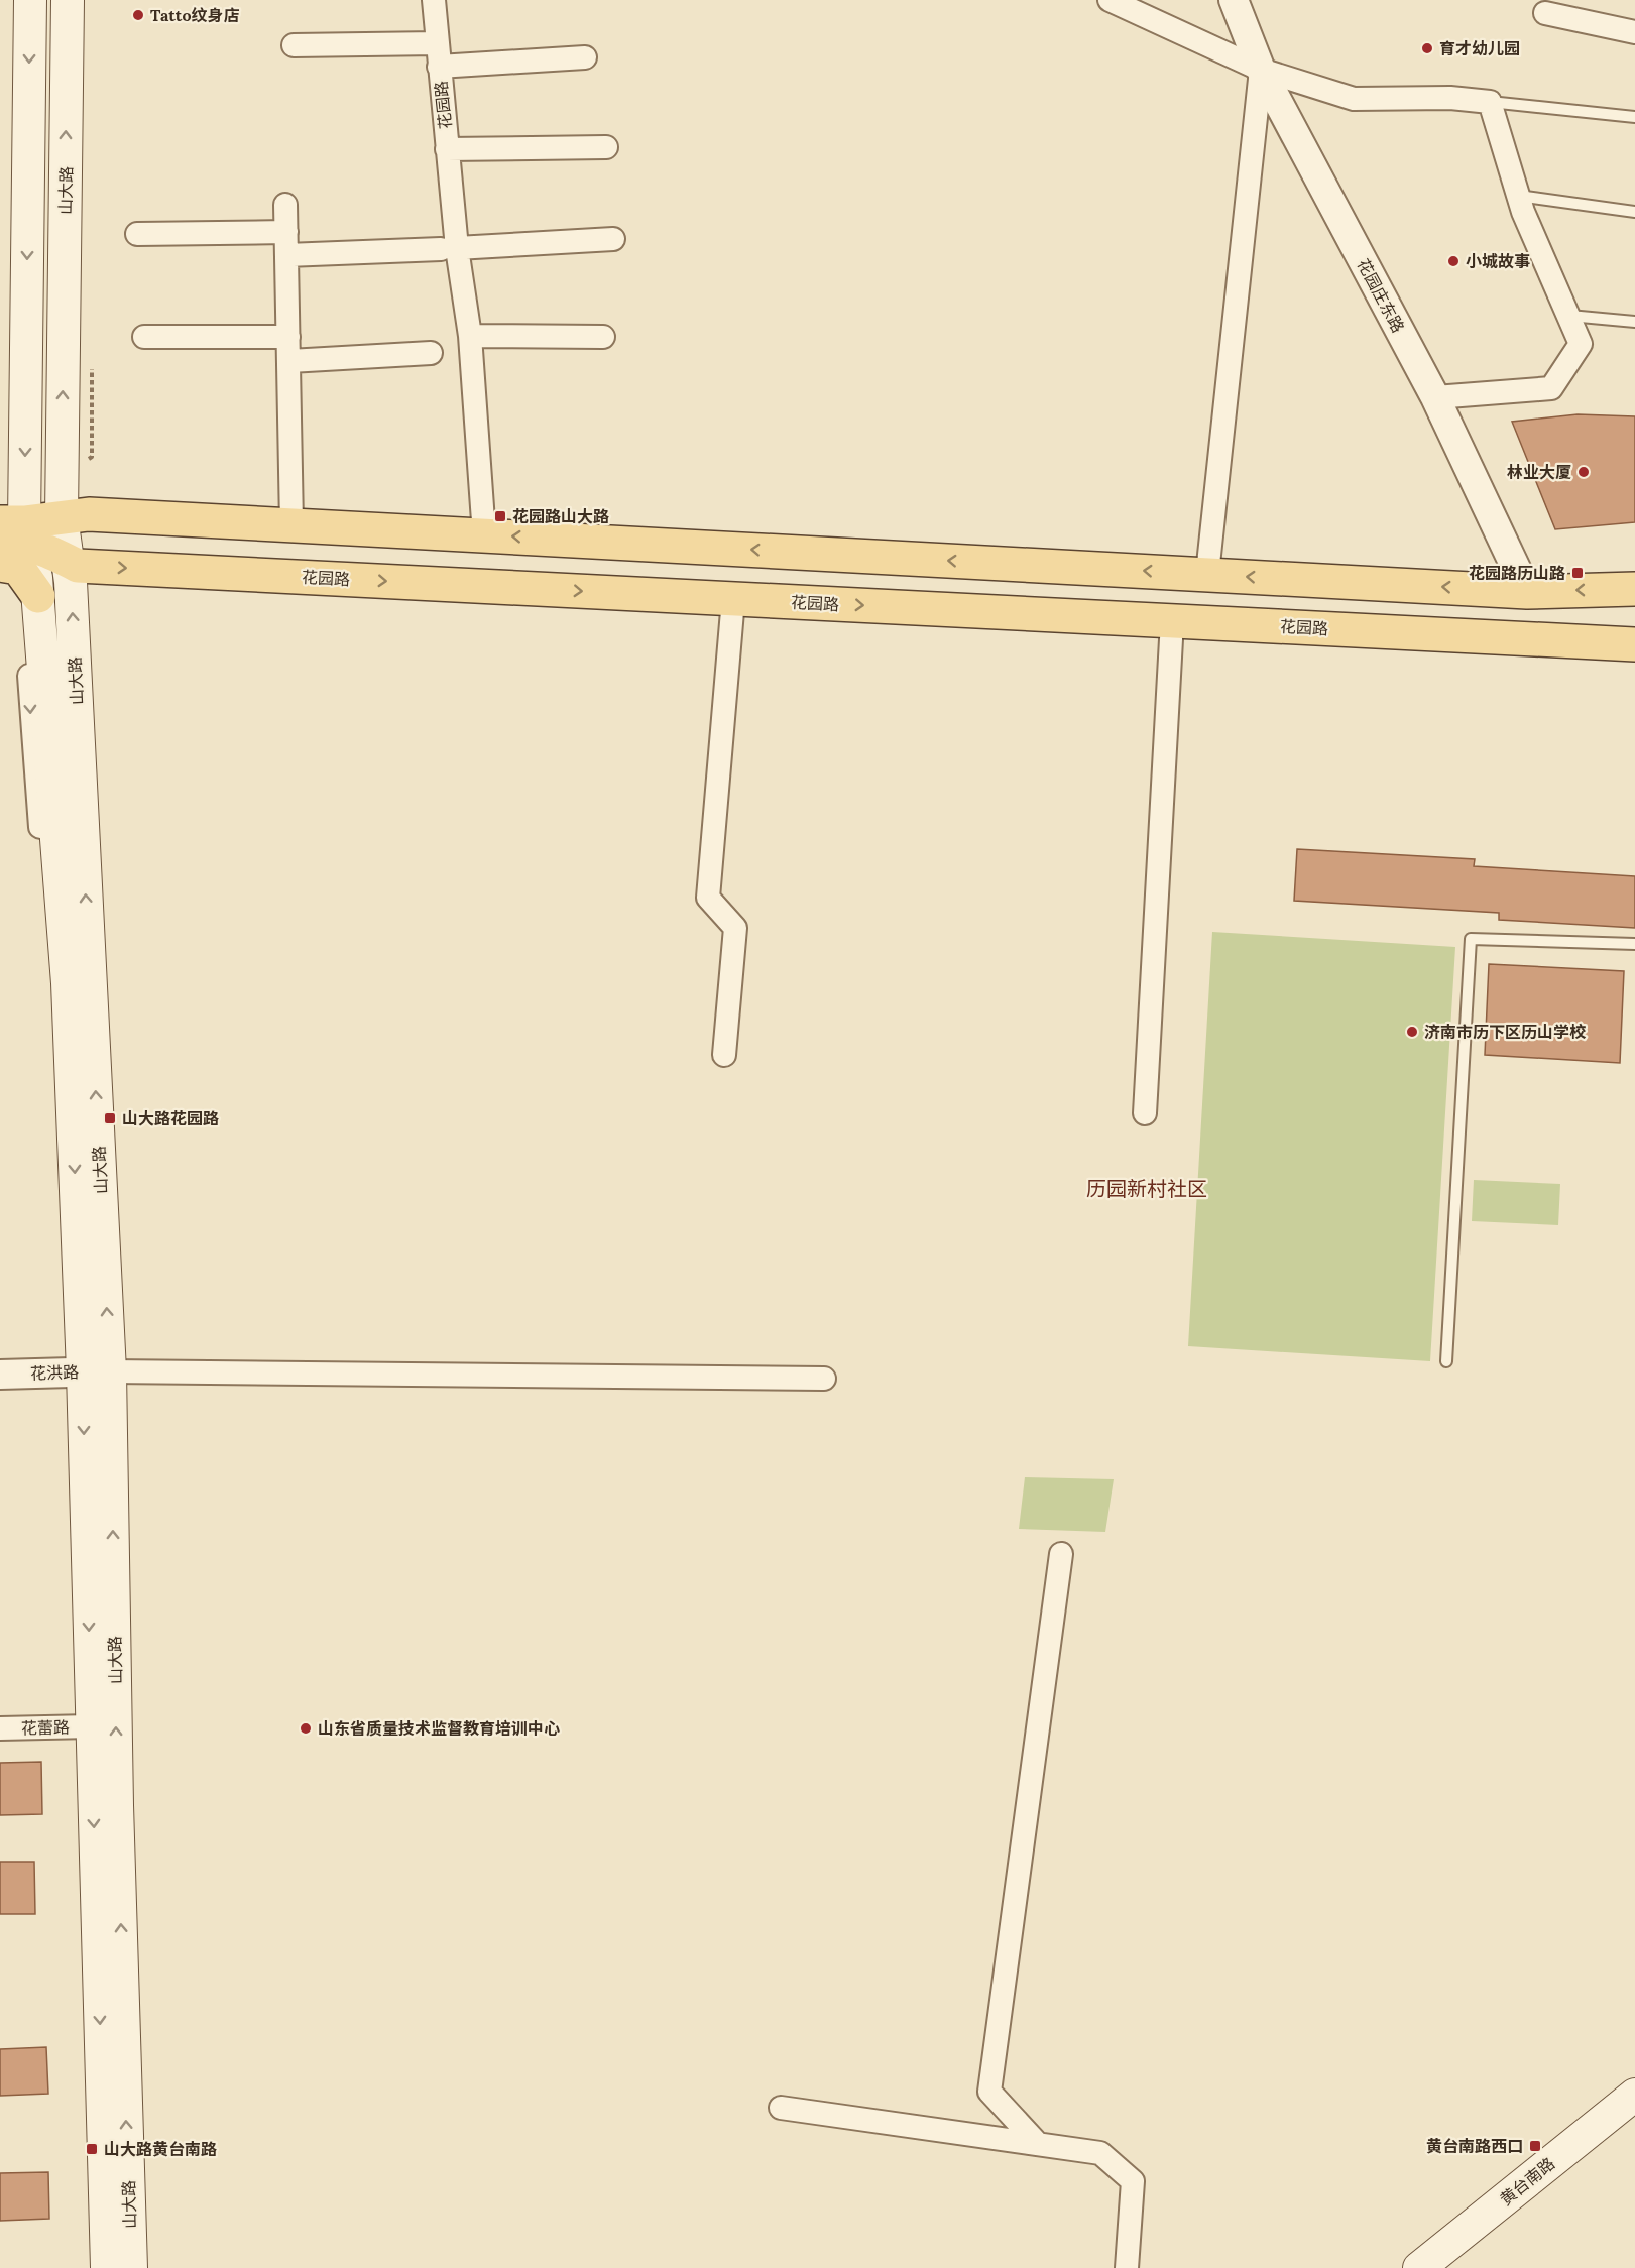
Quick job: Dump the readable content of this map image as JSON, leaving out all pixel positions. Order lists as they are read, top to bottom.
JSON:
{
  "streets": {
    "main road": ["花园路", "山大路", "黄台南路"],
    "street": ["花园庄东路", "花洪路", "花蕾路"]
  },
  "crossings": [
    ["花园路", "山大路"],
    ["山大路", "花洪路"],
    ["山大路", "花蕾路"]
  ],
  "districts": ["历园新村社区"],
  "places": {
    "other": [
      "Tatto纹身店",
      "育才幼儿园",
      "小城故事",
      "林业大厦",
      "济南市历下区历山学校",
      "山东省质量技术监督教育培训中心"
    ],
    "transit": [
      "花园路山大路",
      "花园路历山路",
      "山大路花园路",
      "黄台南路西口",
      "山大路黄台南路"
    ]
  }
}
